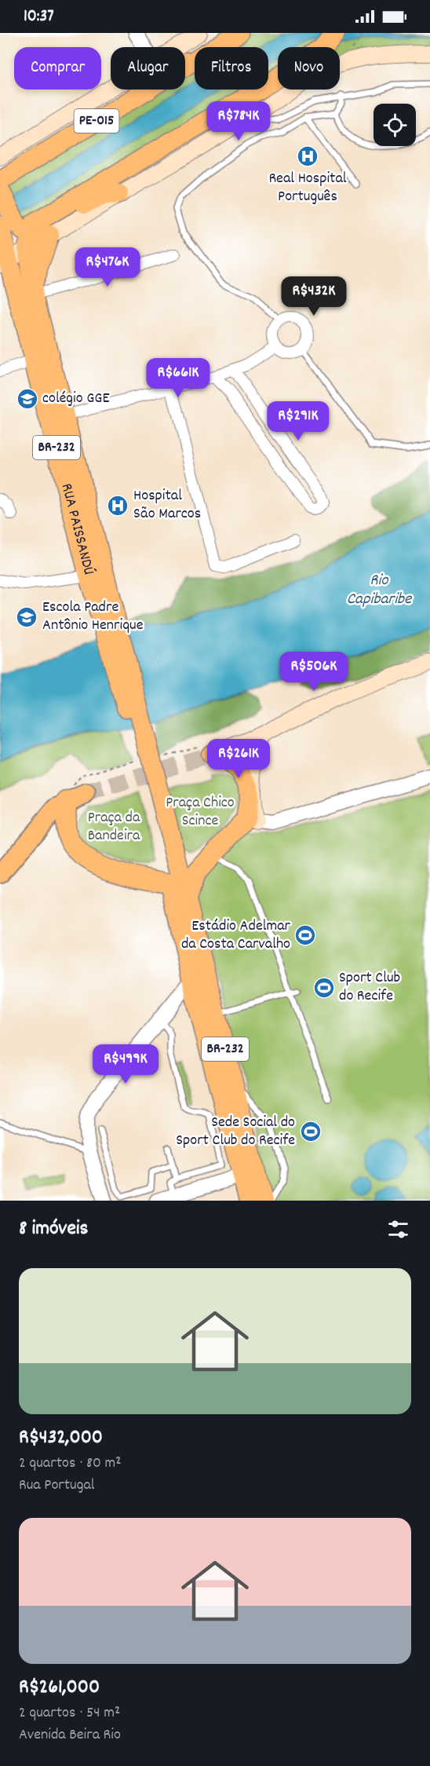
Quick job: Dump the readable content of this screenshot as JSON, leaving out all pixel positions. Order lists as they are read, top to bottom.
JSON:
{
  "streets": {
    "highway": ["PE-015", "BR-232", "RUA PAISSANDÚ"]
  },
  "crossings": [
    ["BR-232", "RUA PAISSANDÚ"]
  ],
  "water": ["Rio Capibaribe"],
  "parks": ["Praça Chico Scince", "Praça da Bandeira"],
  "places": {
    "hospital": ["Real Hospital Português", "Hospital São Marcos"],
    "school or university": ["colégio GGE", "Escola Padre Antônio Henrique"],
    "sports": ["Estádio Adelmar da Costa Carvalho", "Sport Club do Recife", "Sede Social do Sport Club do Recife"]
  },
  "page": {
    "status": "10:37",
    "chip": [
      "Comprar",
      "Alugar",
      "Filtros",
      "Novo"
    ],
    "price": [
      "R$784K",
      "R$476K",
      "R$432K",
      "R$661K",
      "R$291K",
      "R$506K",
      "R$261K",
      "R$499K"
    ],
    "heading": "8 imóveis",
    "list": [
      {
        "name": "R$432,000",
        "note": "2 quartos · 80 m² · Rua Portugal"
      },
      {
        "name": "R$261,000",
        "note": "2 quartos · 54 m² · Avenida Beira Rio"
      }
    ]
  }
}
